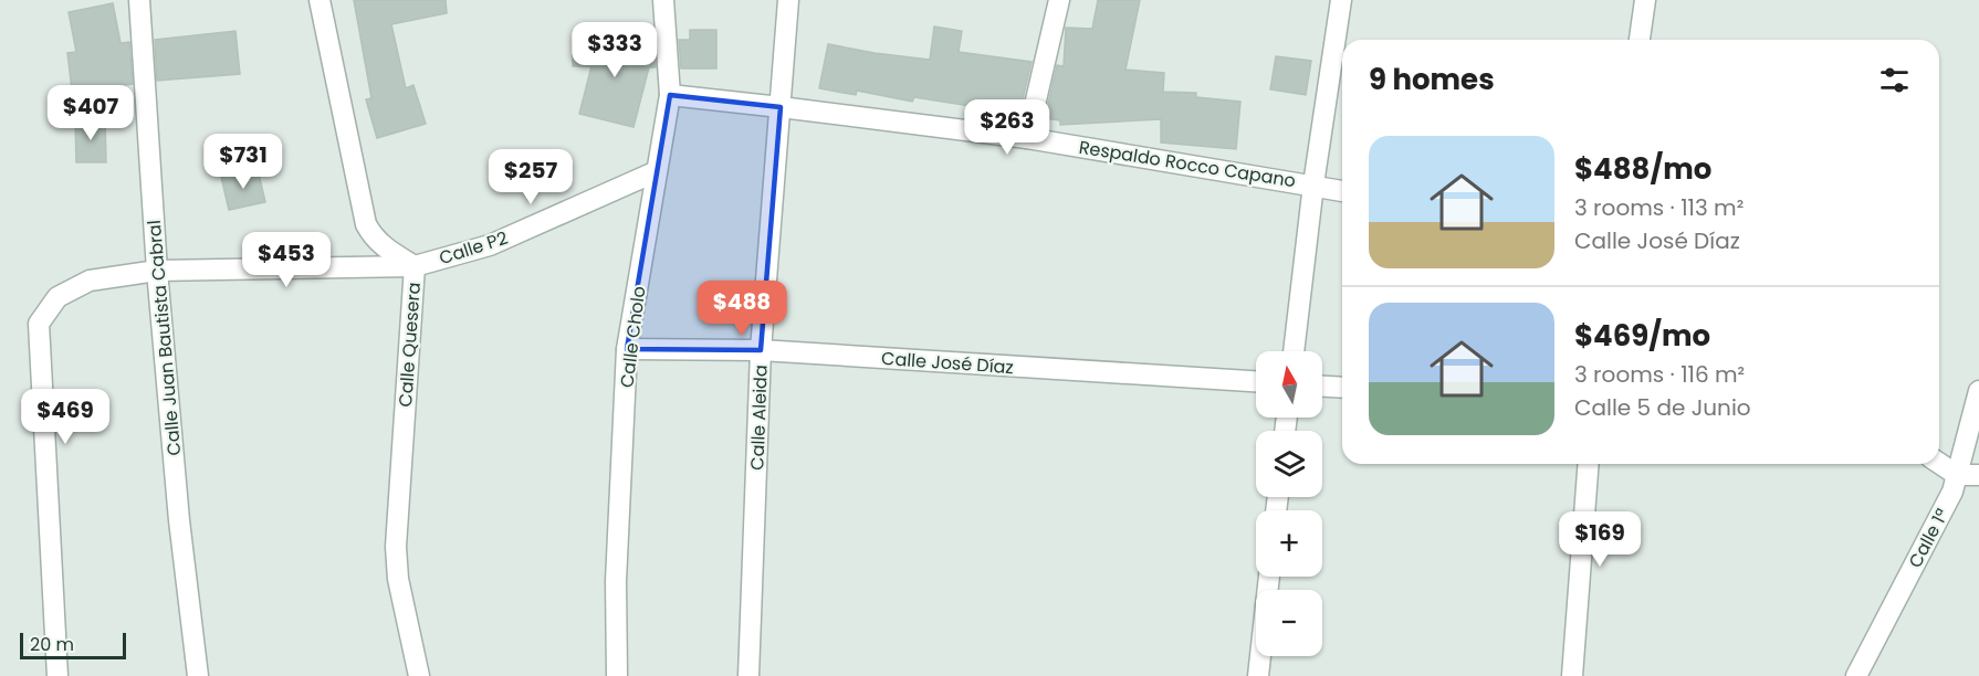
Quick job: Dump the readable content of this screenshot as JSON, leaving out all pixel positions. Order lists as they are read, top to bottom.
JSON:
{
  "streets": {
    "street": [
      "Respaldo Rocco Capano",
      "Calle P2",
      "Calle Cholo",
      "Calle Juan Bautista Cabral",
      "Calle Quesera",
      "Calle José Díaz",
      "Calle Aleida",
      "Calle 1ª"
    ]
  },
  "crossings": [
    ["Respaldo Rocco Capano", "Calle Cholo"],
    ["Respaldo Rocco Capano", "Calle Aleida"],
    ["Calle P2", "Calle Cholo"],
    ["Calle P2", "Calle Juan Bautista Cabral"],
    ["Calle P2", "Calle Quesera"],
    ["Calle Cholo", "Calle José Díaz"],
    ["Calle José Díaz", "Calle Aleida"]
  ],
  "scale_bar": "20 m",
  "north": "top",
  "page": {
    "price": [
      "$333",
      "$407",
      "$263",
      "$731",
      "$257",
      "$453",
      "$488",
      "$469",
      "$169"
    ],
    "heading": "9 homes",
    "list": [
      {
        "name": "$488/mo",
        "note": "3 rooms · 113 m² · Calle José Díaz"
      },
      {
        "name": "$469/mo",
        "note": "3 rooms · 116 m² · Calle 5 de Junio"
      }
    ],
    "map_buttons": ["+", "−"],
    "scale": "20 m"
  }
}
